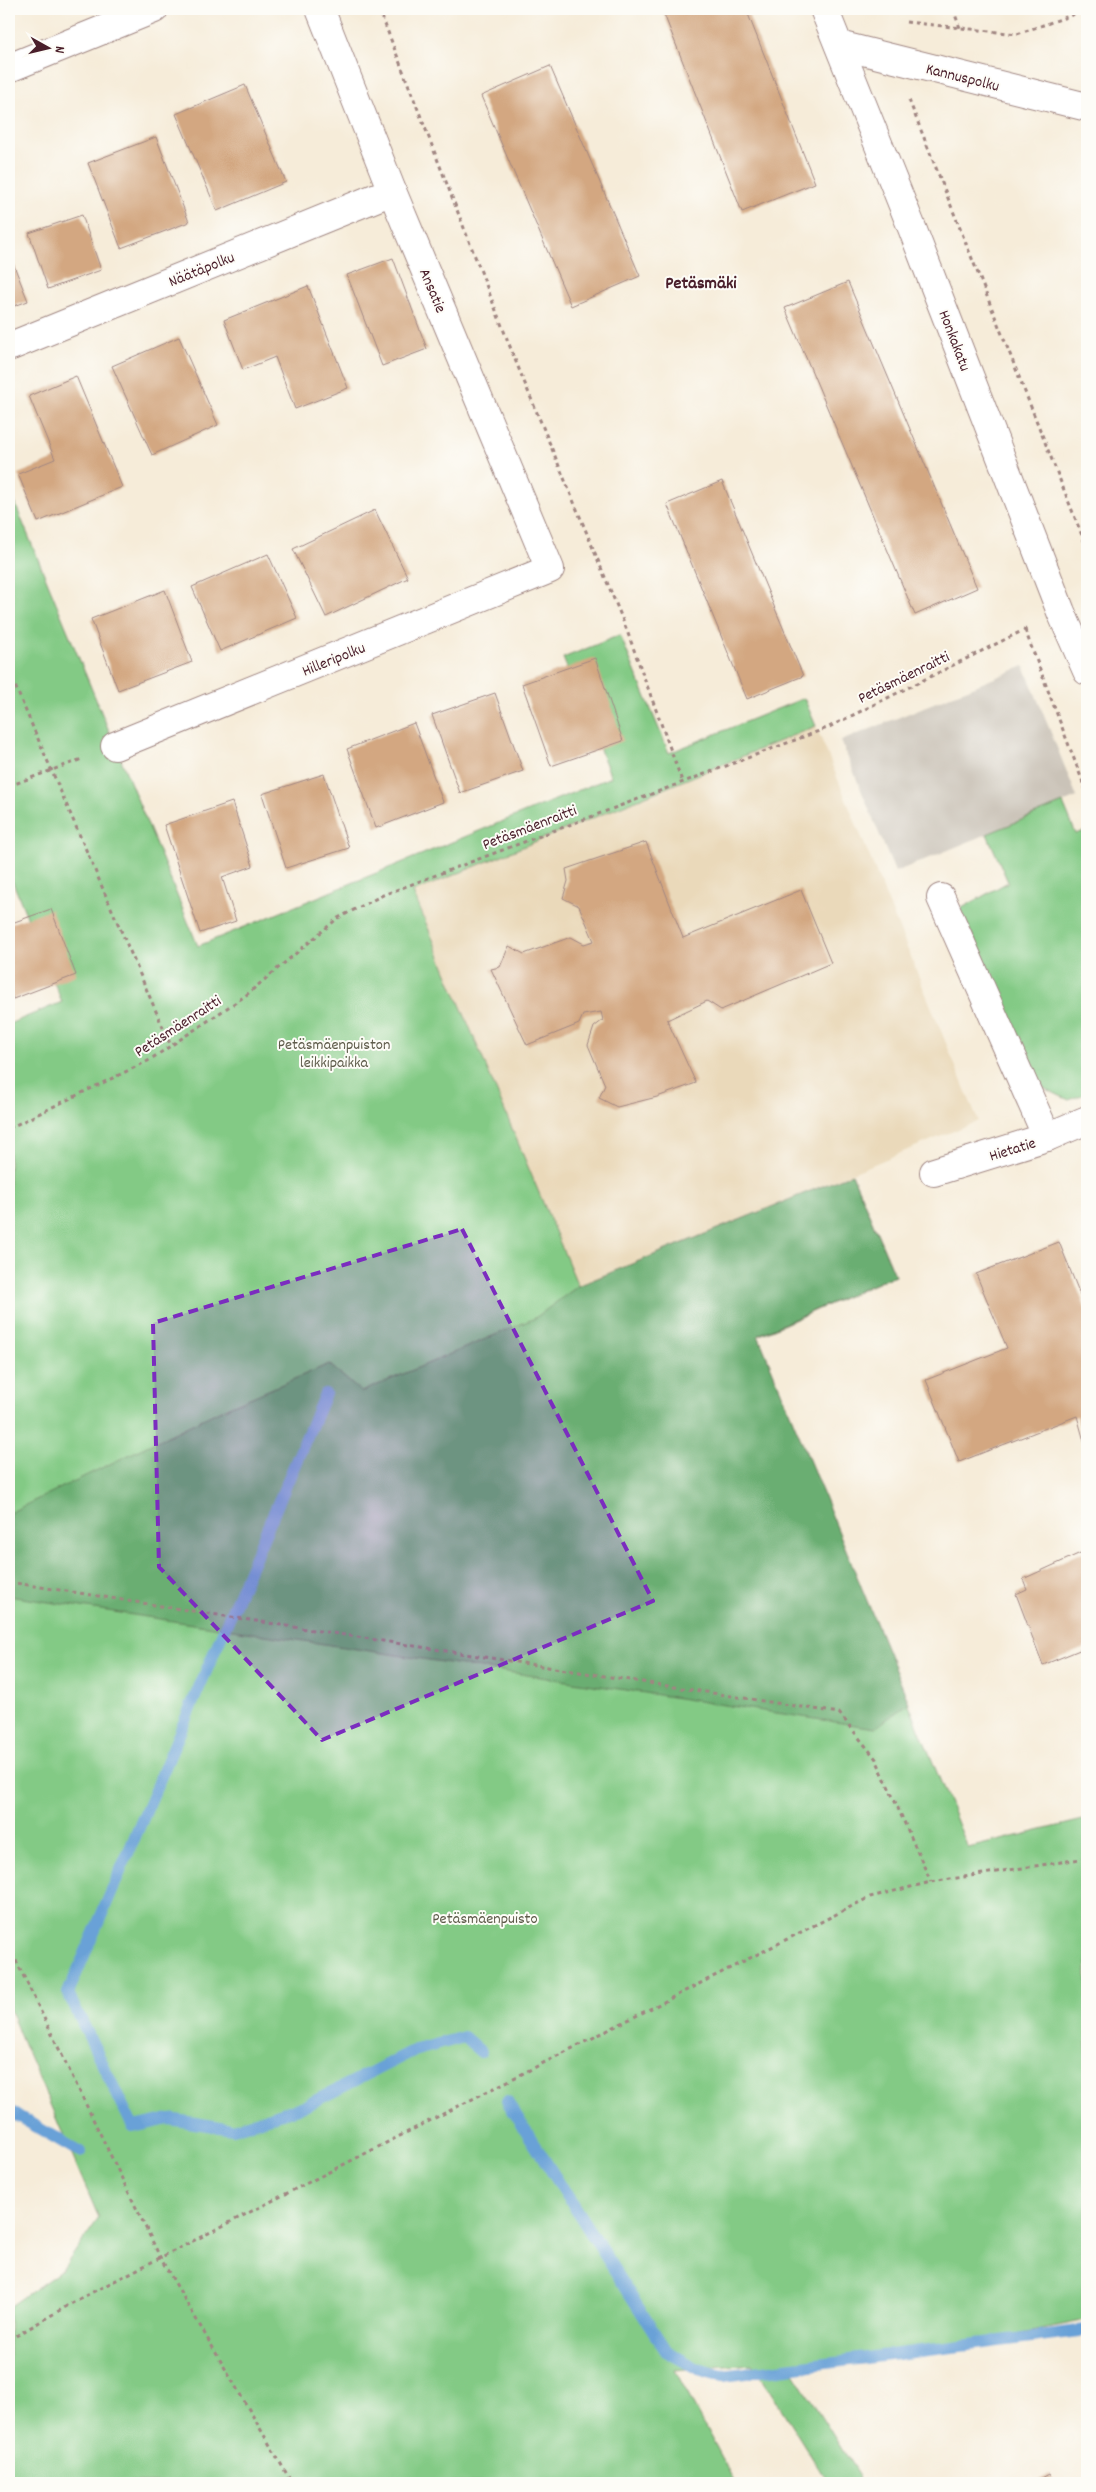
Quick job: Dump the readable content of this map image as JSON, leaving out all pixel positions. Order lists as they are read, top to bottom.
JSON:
{
  "streets": {
    "street": [
      "Kannuspolku",
      "Näätäpolku",
      "Ansatie",
      "Honkakatu",
      "Hilleripolku",
      "Hietatie"
    ],
    "path": ["Petäsmäenraitti"]
  },
  "crossings": [
    ["Kannuspolku", "Honkakatu"],
    ["Näätäpolku", "Ansatie"],
    ["Ansatie", "Hilleripolku"],
    ["Honkakatu", "Petäsmäenraitti"]
  ],
  "districts": ["Petäsmäki"],
  "parks": ["Petäsmäenpuiston leikkipaikka", "Petäsmäenpuisto"],
  "north": "right"
}
